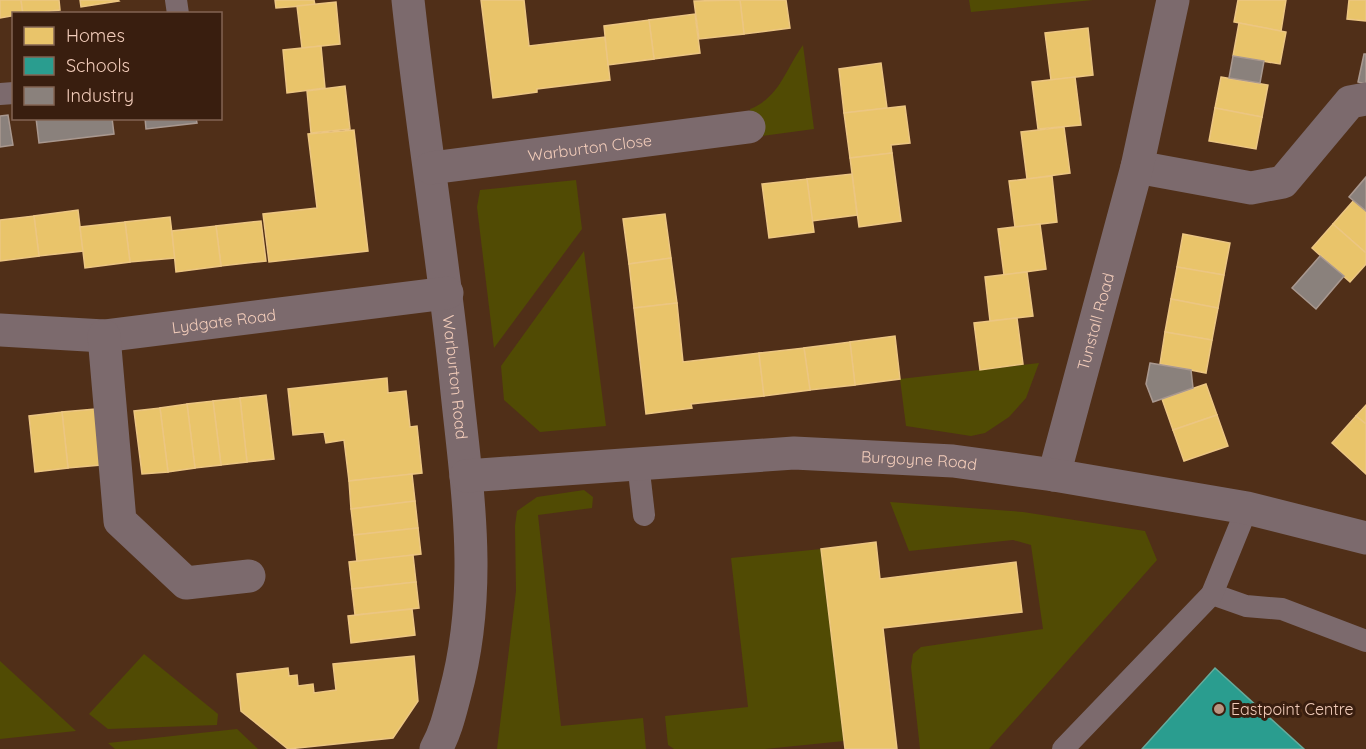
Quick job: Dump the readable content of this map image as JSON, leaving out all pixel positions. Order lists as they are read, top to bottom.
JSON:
{
  "streets": {
    "street": [
      "Warburton Close",
      "Lydgate Road",
      "Tunstall Road",
      "Warburton Road",
      "Burgoyne Road"
    ]
  },
  "crossings": [
    ["Warburton Close", "Warburton Road"],
    ["Lydgate Road", "Warburton Road"],
    ["Tunstall Road", "Burgoyne Road"],
    ["Warburton Road", "Burgoyne Road"]
  ],
  "places": ["Eastpoint Centre"],
  "legend": ["Homes", "Schools", "Industry"]
}
